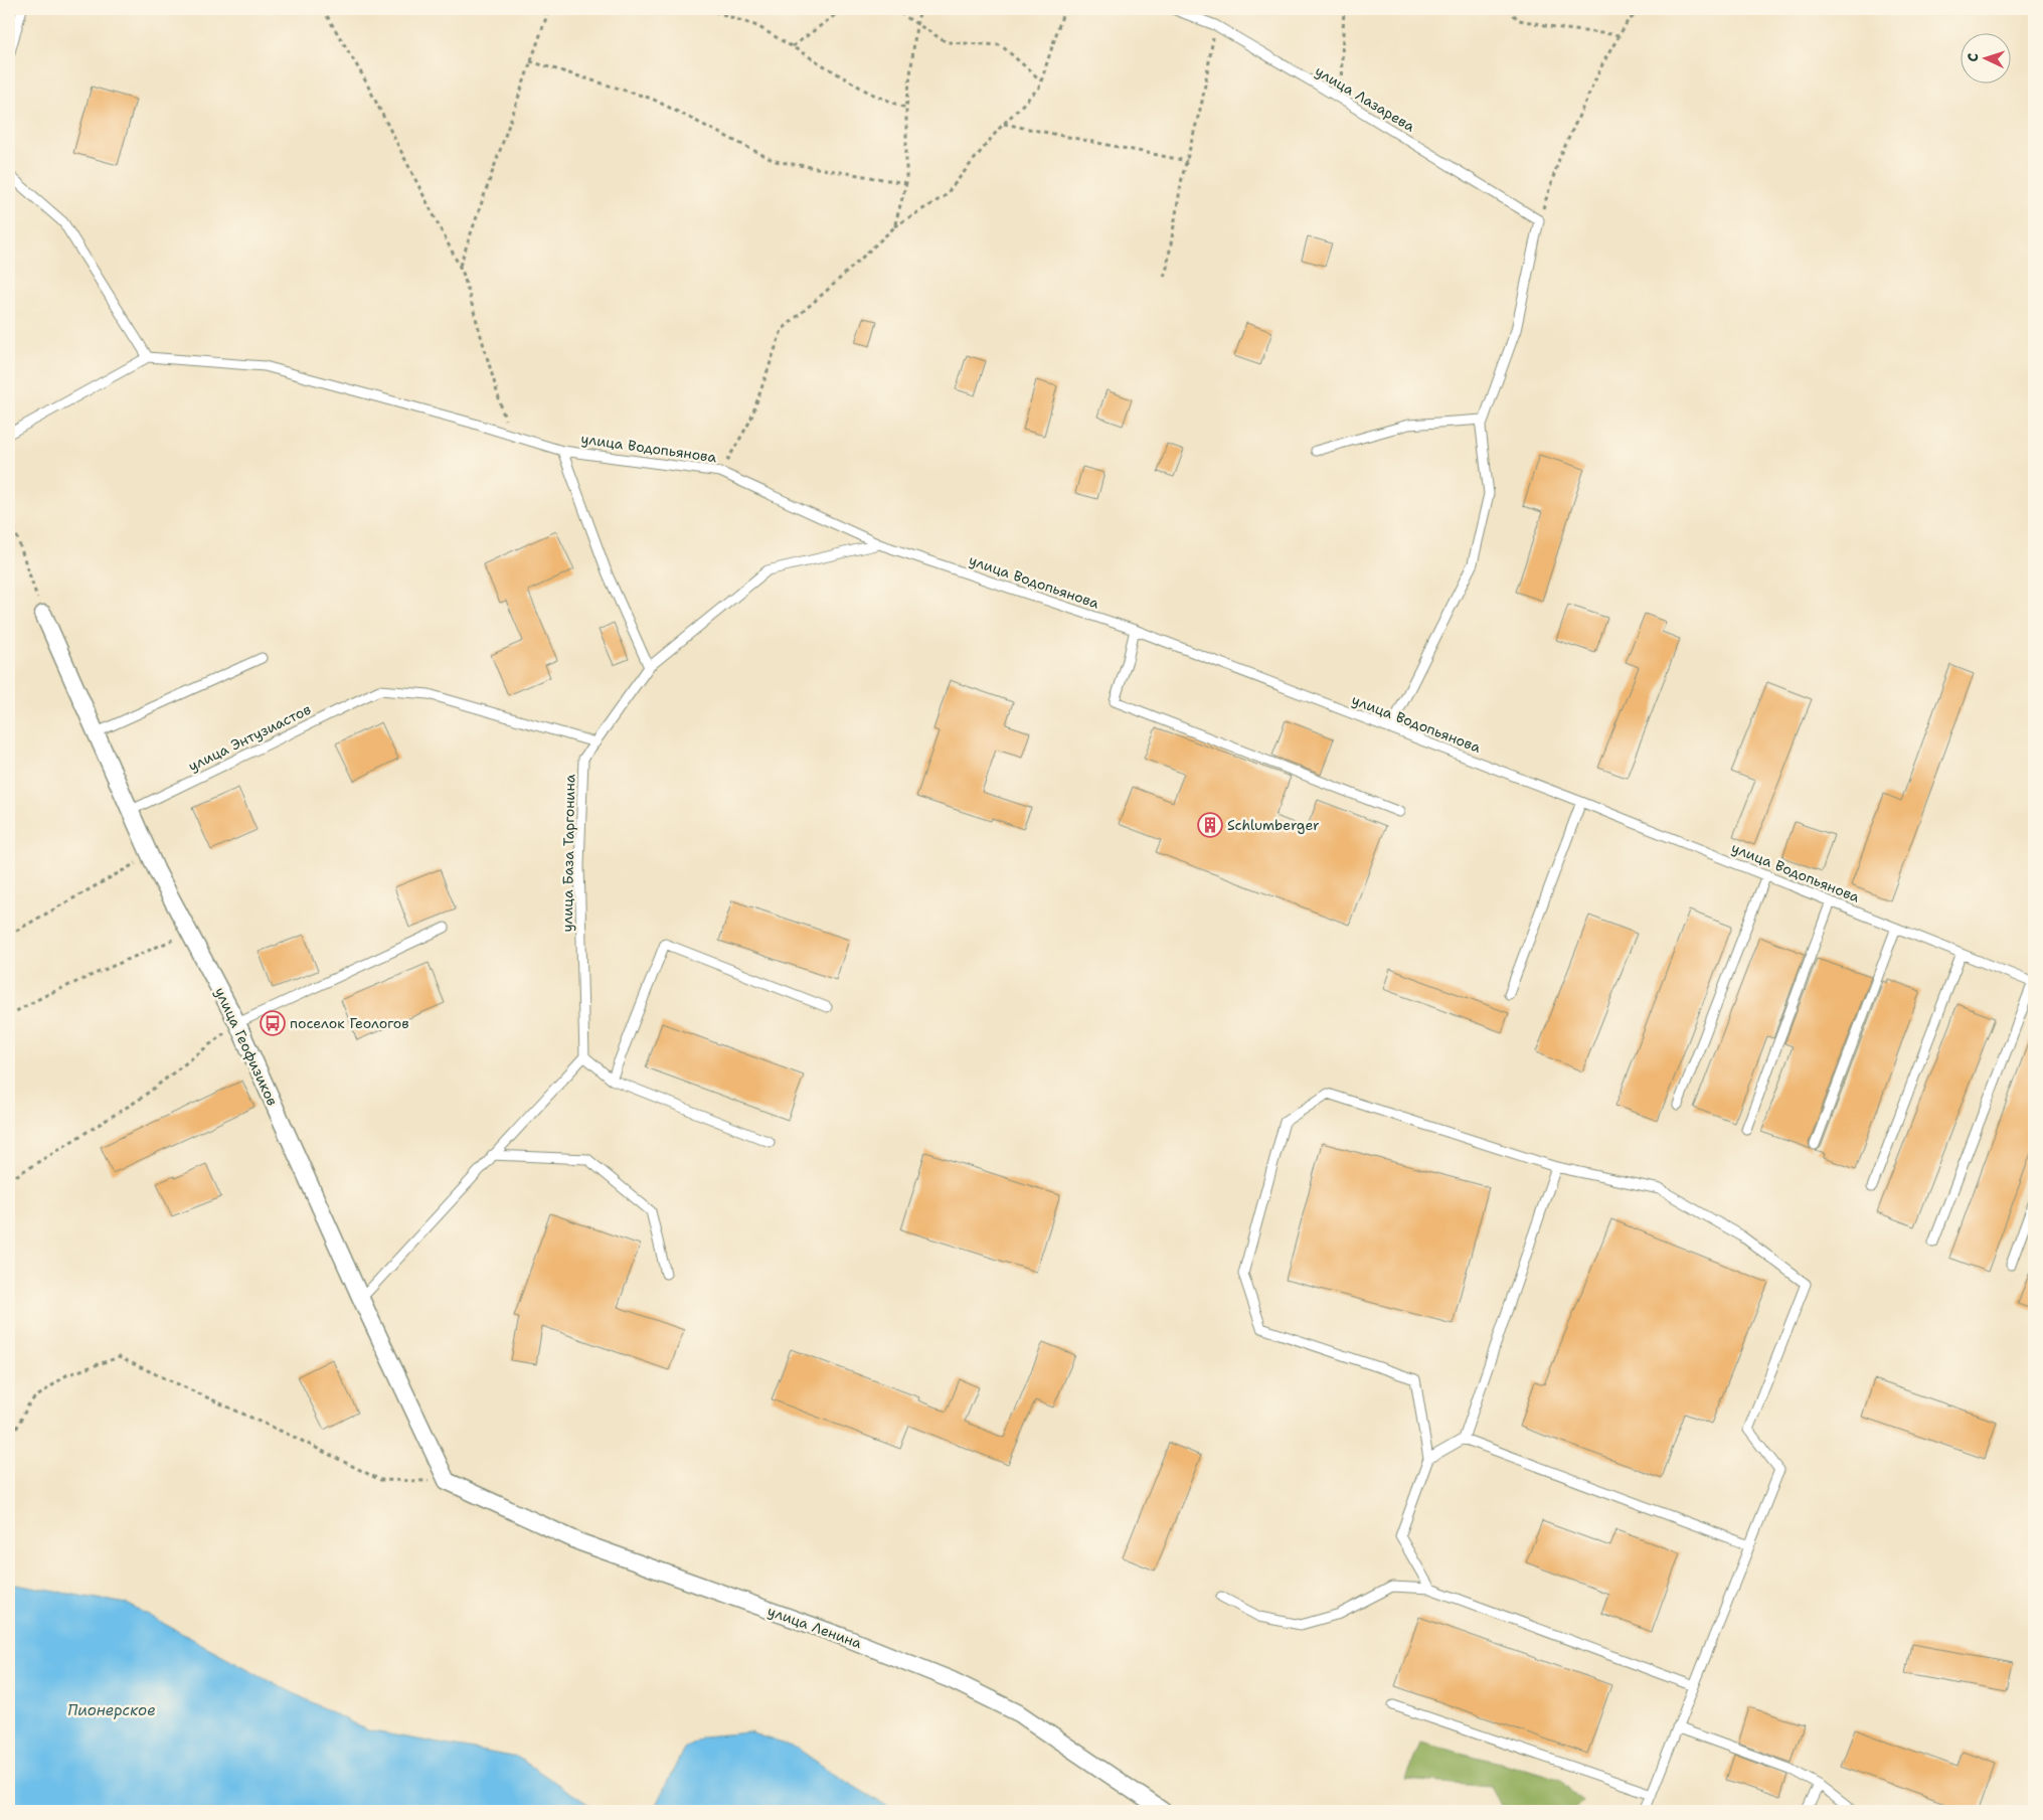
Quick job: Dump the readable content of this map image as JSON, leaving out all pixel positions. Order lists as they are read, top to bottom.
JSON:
{
  "streets": {
    "street": ["улица Геофизиков", "улица Ленина"],
    "lane": [
      "улица Лазарева",
      "улица Водопьянова",
      "улица Энтузиастов",
      "улица База Таргонина"
    ]
  },
  "crossings": [
    ["улица Водопьянова", "улица База Таргонина"],
    ["улица Энтузиастов", "улица База Таргонина"],
    ["улица Энтузиастов", "улица Геофизиков"],
    ["улица Геофизиков", "улица Ленина"]
  ],
  "water": ["Пионерское"],
  "places": {
    "building": ["Schlumberger"],
    "bus stop": ["поселок Геологов"]
  },
  "north": "left"
}
